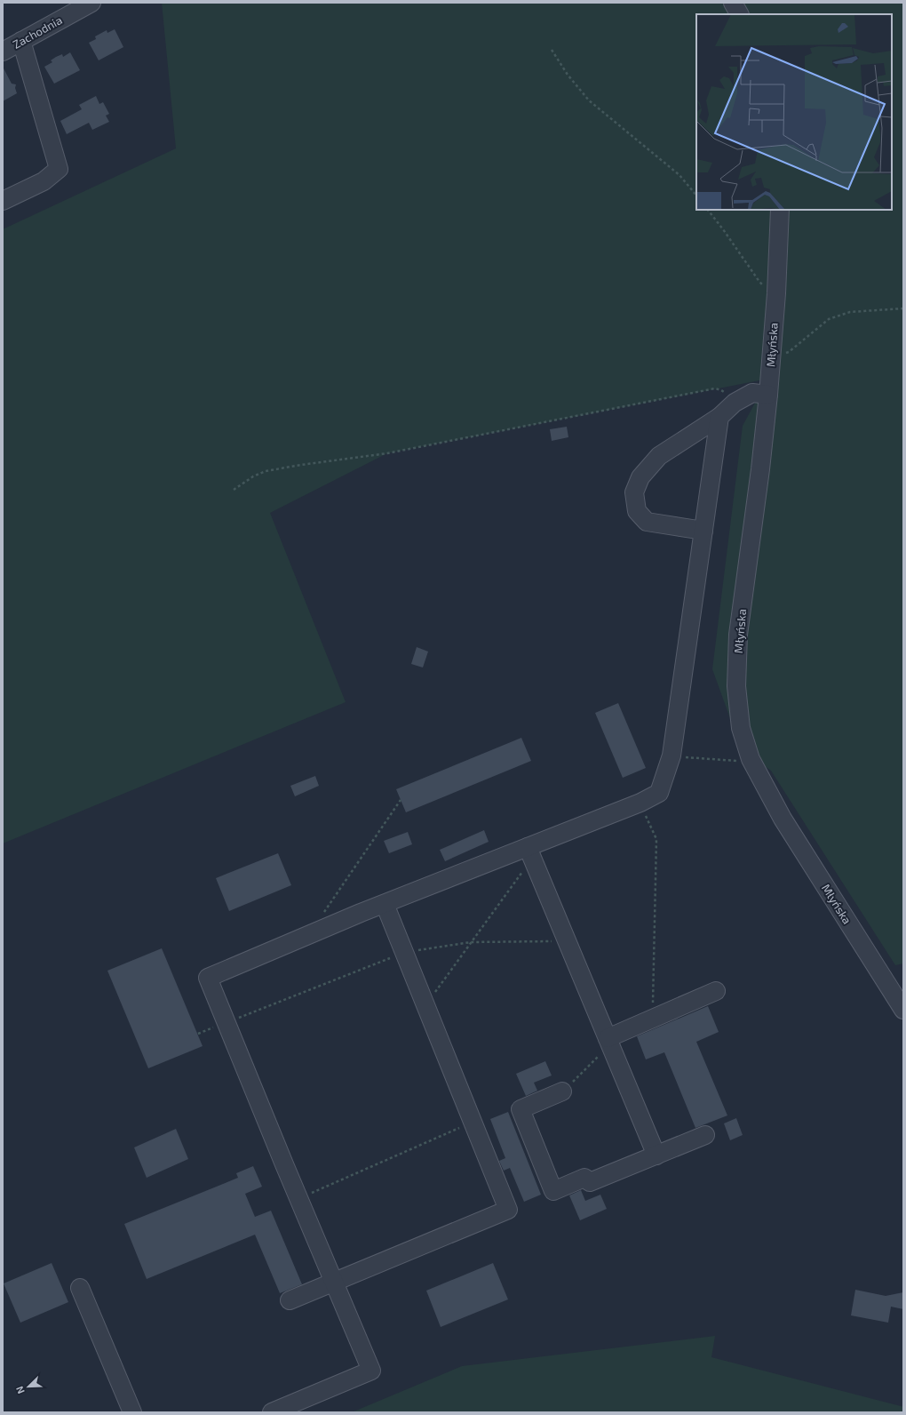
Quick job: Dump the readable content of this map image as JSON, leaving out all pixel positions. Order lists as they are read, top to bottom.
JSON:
{
  "streets": {
    "street": ["Zachodnia", "Młyńska"]
  },
  "north": "bottom left"
}
